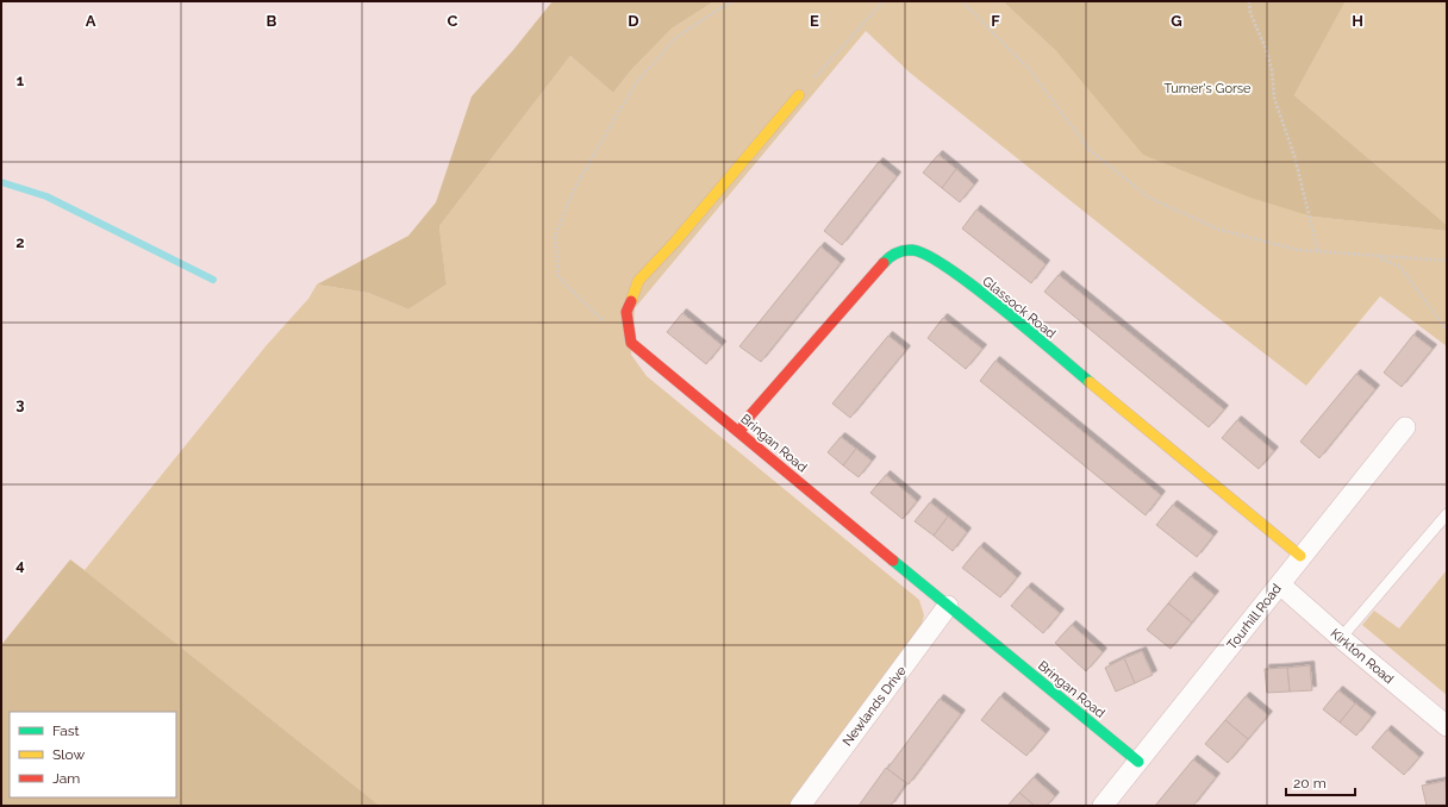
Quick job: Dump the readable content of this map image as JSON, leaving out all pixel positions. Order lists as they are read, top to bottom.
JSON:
{
  "streets": {
    "street": [
      "Glassock Road",
      "Bringan Road",
      "Tourhill Road",
      "Kirkton Road",
      "Newlands Drive"
    ]
  },
  "crossings": [
    ["Glassock Road", "Bringan Road"],
    ["Glassock Road", "Tourhill Road"],
    ["Bringan Road", "Tourhill Road"],
    ["Bringan Road", "Newlands Drive"],
    ["Tourhill Road", "Kirkton Road"]
  ],
  "parks": ["Turner's Gorse"],
  "legend": ["Fast", "Slow", "Jam"],
  "scale_bar": "20 m",
  "grid": {
    "columns": [
      "A",
      "B",
      "C",
      "D",
      "E",
      "F",
      "G",
      "H"
    ],
    "rows": [
      "1",
      "2",
      "3",
      "4"
    ]
  }
}
